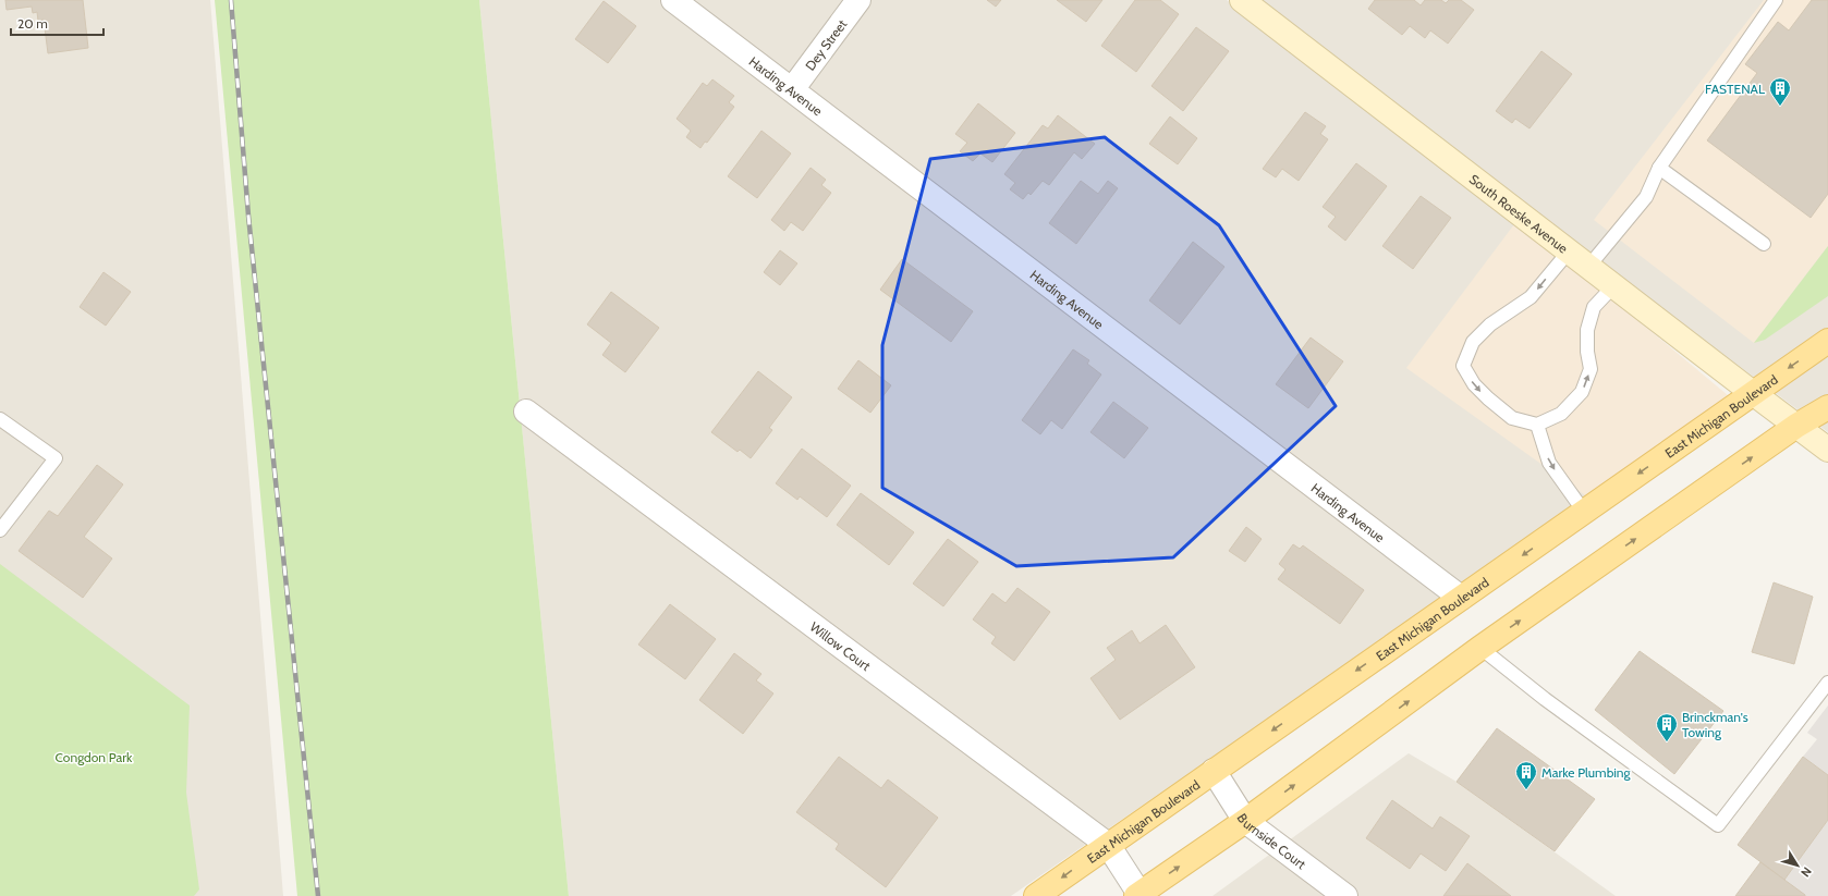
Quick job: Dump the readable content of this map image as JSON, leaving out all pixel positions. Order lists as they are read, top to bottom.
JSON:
{
  "streets": {
    "main road": ["East Michigan Boulevard"],
    "street": [
      "Dey Street",
      "Harding Avenue",
      "South Roeske Avenue",
      "Willow Court",
      "Burnside Court"
    ]
  },
  "crossings": [
    ["Dey Street", "Harding Avenue"],
    ["Harding Avenue", "East Michigan Boulevard"],
    ["South Roeske Avenue", "East Michigan Boulevard"],
    ["East Michigan Boulevard", "Willow Court"],
    ["East Michigan Boulevard", "Burnside Court"]
  ],
  "parks": ["Congdon Park"],
  "places": {
    "building": ["FASTENAL", "Brinckman's Towing", "Marke Plumbing"]
  },
  "scale_bar": "20 m",
  "north": "bottom right"
}
